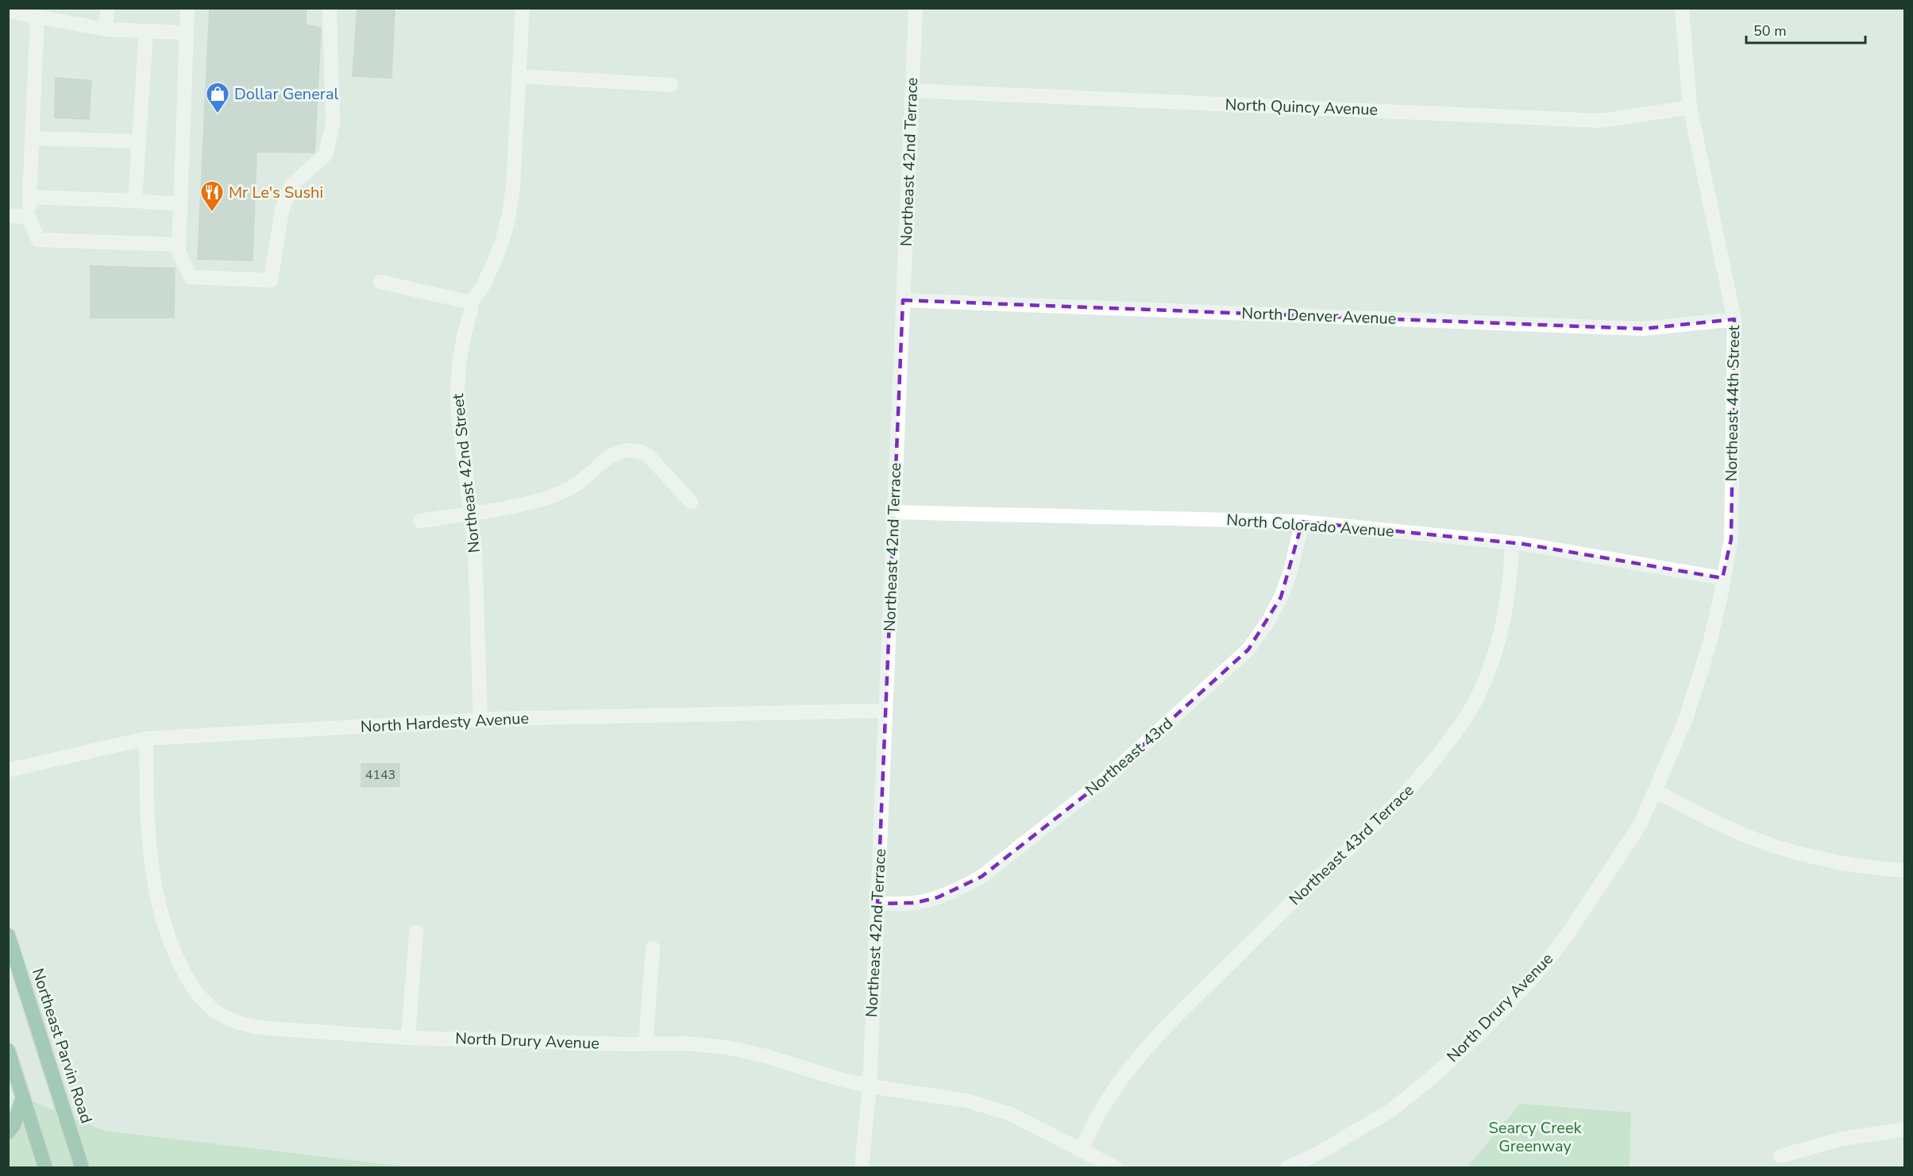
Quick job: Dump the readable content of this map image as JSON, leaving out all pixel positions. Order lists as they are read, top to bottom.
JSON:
{
  "streets": {
    "main road": ["Northeast Parvin Road"],
    "street": [
      "North Quincy Avenue",
      "Northeast 42nd Terrace",
      "North Denver Avenue",
      "Northeast 44th Street",
      "Northeast 42nd Street",
      "North Colorado Avenue",
      "North Hardesty Avenue",
      "Northeast 43rd",
      "Northeast 43rd Terrace",
      "North Drury Avenue"
    ]
  },
  "crossings": [
    ["North Quincy Avenue", "Northeast 42nd Terrace"],
    ["North Quincy Avenue", "Northeast 44th Street"],
    ["Northeast 42nd Terrace", "North Denver Avenue"],
    ["Northeast 42nd Terrace", "North Colorado Avenue"],
    ["Northeast 42nd Terrace", "North Hardesty Avenue"],
    ["Northeast 42nd Terrace", "Northeast 43rd"],
    ["Northeast 42nd Terrace", "North Drury Avenue"],
    ["North Denver Avenue", "Northeast 44th Street"],
    ["Northeast 44th Street", "North Colorado Avenue"],
    ["Northeast 44th Street", "North Drury Avenue"],
    ["Northeast 42nd Street", "North Hardesty Avenue"],
    ["North Colorado Avenue", "Northeast 43rd"],
    ["North Colorado Avenue", "Northeast 43rd Terrace"],
    ["North Hardesty Avenue", "North Drury Avenue"],
    ["Northeast 43rd Terrace", "North Drury Avenue"]
  ],
  "parks": ["Searcy Creek Greenway"],
  "places": {
    "shop": ["Dollar General"],
    "restaurant": ["Mr Le's Sushi"]
  },
  "house_numbers": ["4143"],
  "scale_bar": "50 m"
}
